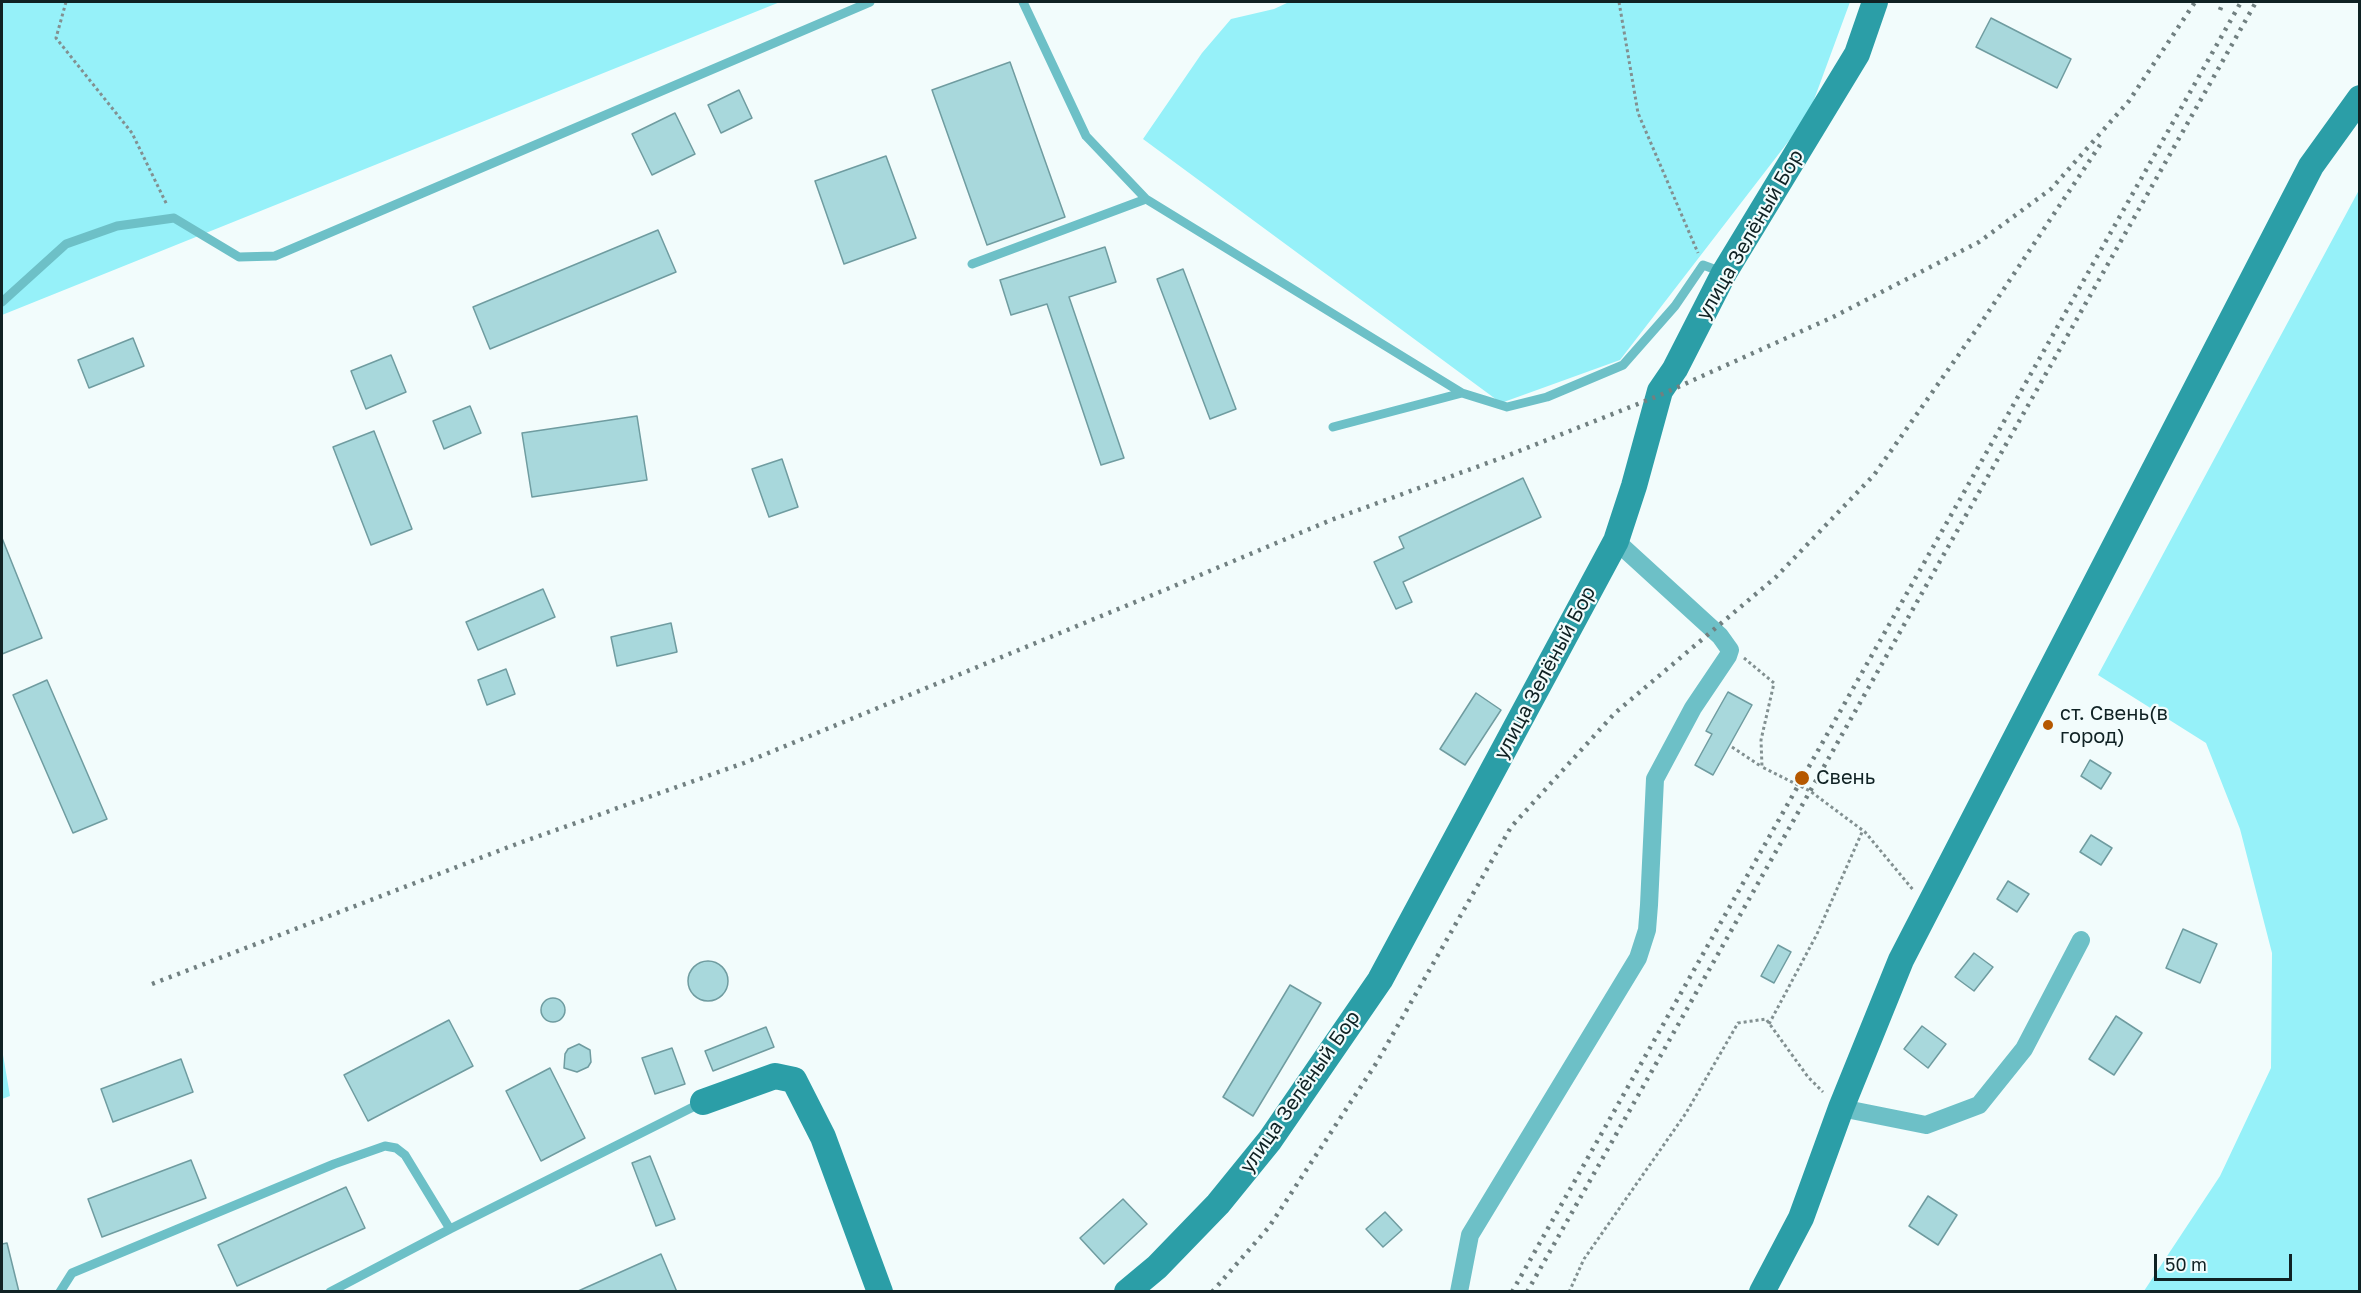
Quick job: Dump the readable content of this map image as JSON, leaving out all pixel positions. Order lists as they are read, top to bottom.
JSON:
{
  "streets": {
    "street": ["улица Зелёный Бор"]
  },
  "places": ["ст. Свень(в город)", "Свень"],
  "scale_bar": "50 m"
}
